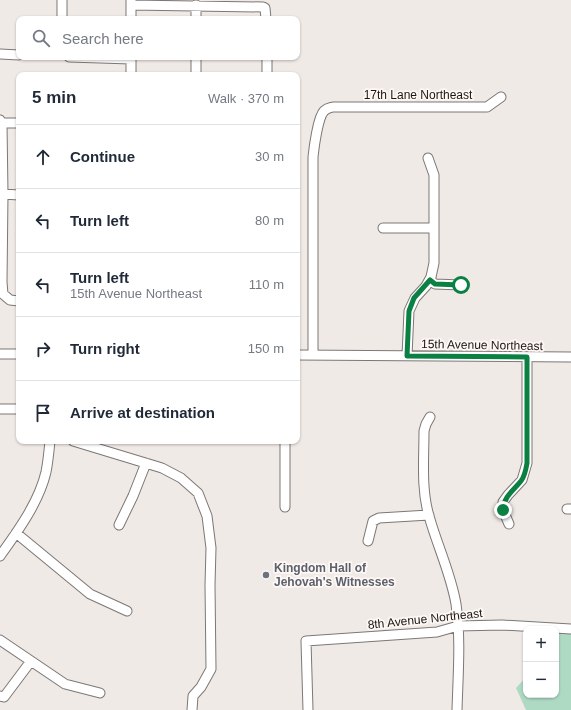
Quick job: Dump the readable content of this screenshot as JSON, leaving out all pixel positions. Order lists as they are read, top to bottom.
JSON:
{
  "streets": {
    "street": ["17th Lane Northeast", "15th Avenue Northeast", "8th Avenue Northeast"]
  },
  "crossings": [
    ["17th Lane Northeast", "15th Avenue Northeast"]
  ],
  "places": ["Kingdom Hall of Jehovah's Witnesses"],
  "page": {
    "search": "Search here",
    "heading": ["5 min", "Walk · 370 m"],
    "list": [
      ["Continue", "30 m"],
      ["Turn left", "80 m"],
      ["Turn left", "15th Avenue Northeast", "110 m"],
      ["Turn right", "150 m"],
      "Arrive at destination"
    ],
    "map_buttons": ["+", "−"]
  }
}
